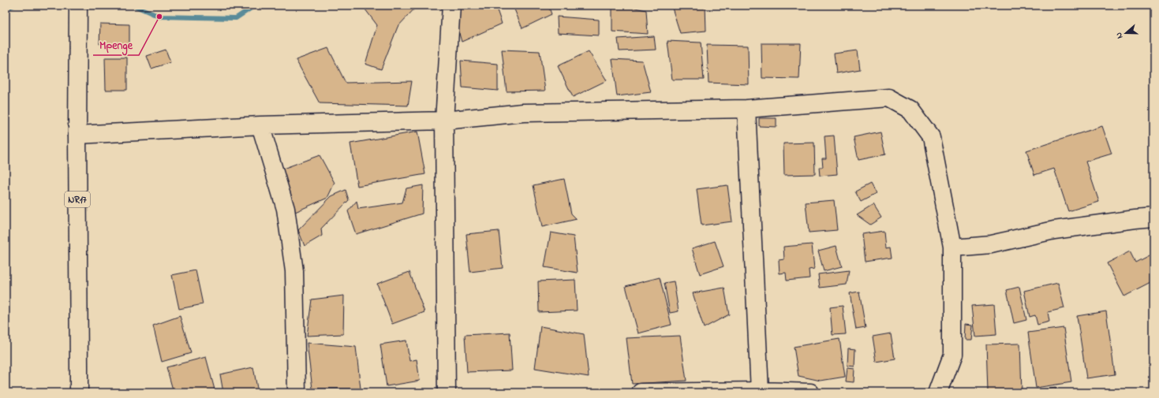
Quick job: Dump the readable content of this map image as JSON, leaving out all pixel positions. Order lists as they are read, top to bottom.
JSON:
{
  "streets": {
    "street": ["NR17"]
  },
  "places": ["Mpenge"],
  "north": "left"
}
